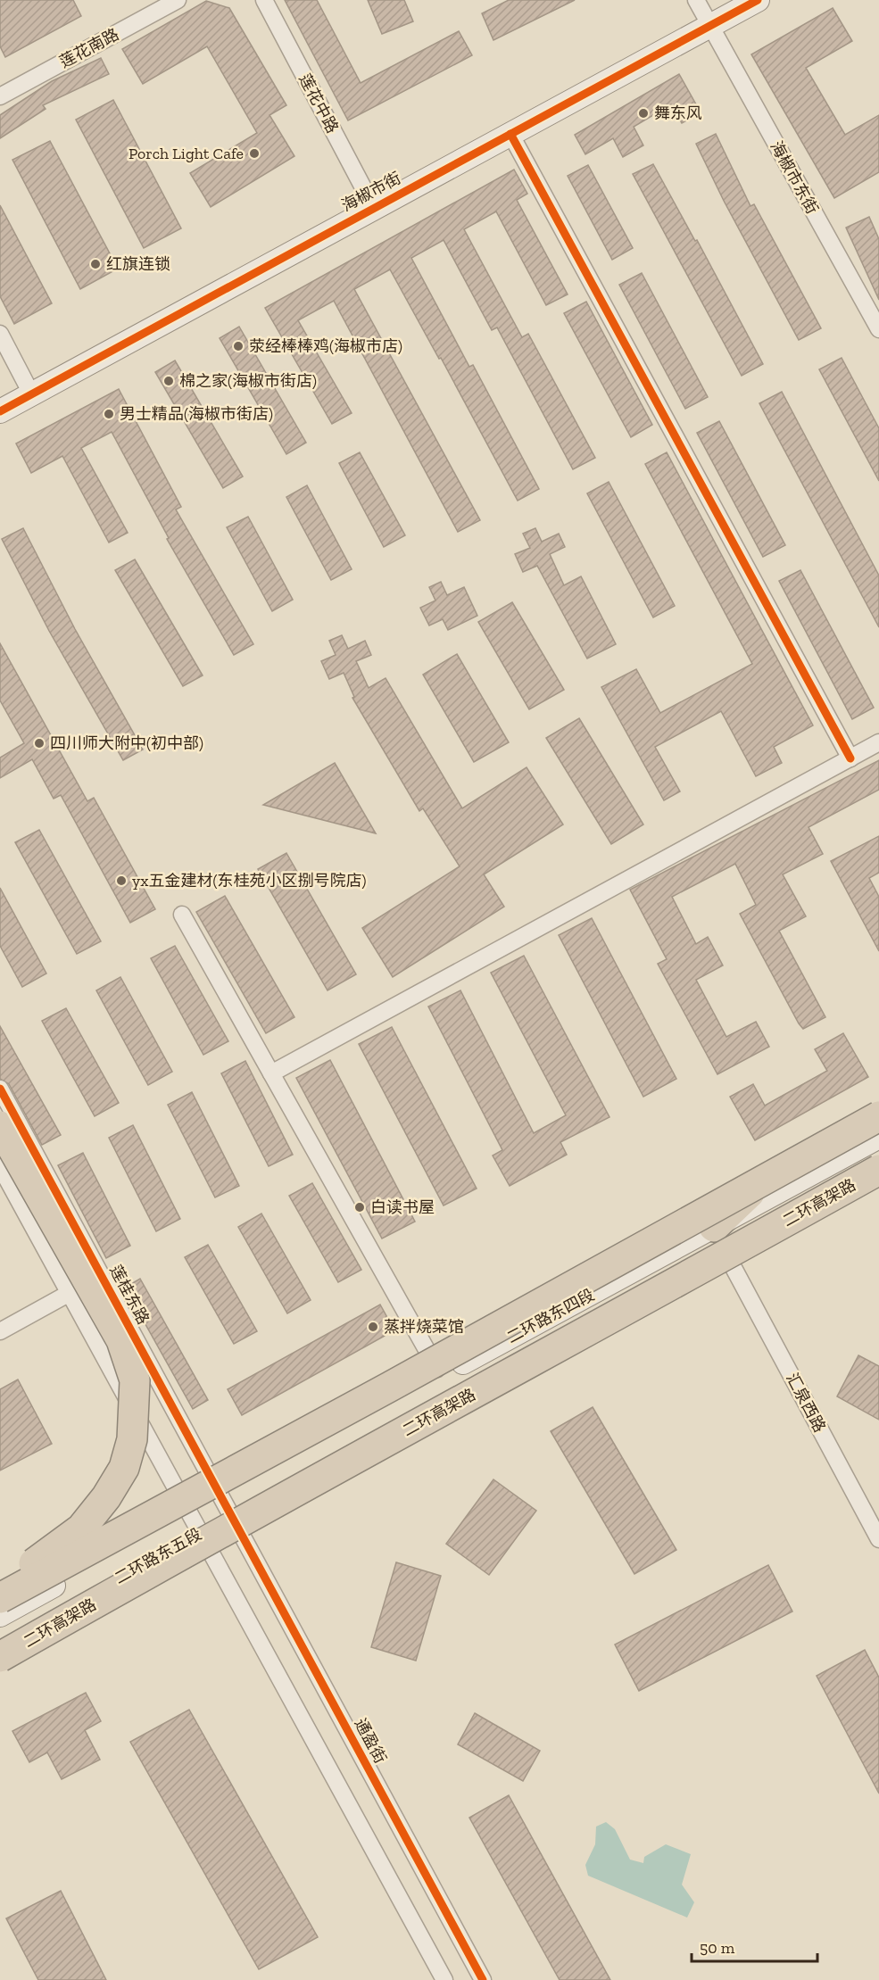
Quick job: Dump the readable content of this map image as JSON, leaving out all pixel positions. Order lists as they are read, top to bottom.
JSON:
{
  "streets": {
    "highway": ["二环高架路"],
    "main road": ["海椒市街", "二环路东四段", "二环路东五段"],
    "street": [
      "莲花南路",
      "莲花中路",
      "海椒市东街",
      "莲桂东路",
      "汇泉西路",
      "通盈街"
    ]
  },
  "crossings": [
    ["莲花中路", "海椒市街"],
    ["海椒市东街", "海椒市街"],
    ["二环高架路", "汇泉西路"],
    ["莲桂东路", "二环路东四段"],
    ["莲桂东路", "二环路东五段"],
    ["莲桂东路", "通盈街"],
    ["二环路东四段", "二环路东五段"],
    ["二环路东五段", "通盈街"]
  ],
  "places": [
    "舞东风",
    "Porch Light Cafe",
    "红旗连锁",
    "荥经棒棒鸡(海椒市店)",
    "棉之家(海椒市街店)",
    "男士精品(海椒市街店)",
    "四川师大附中(初中部)",
    "yx五金建材(东桂苑小区捌号院店)",
    "白读书屋",
    "蒸拌烧菜馆"
  ],
  "scale_bar": "50 m"
}
